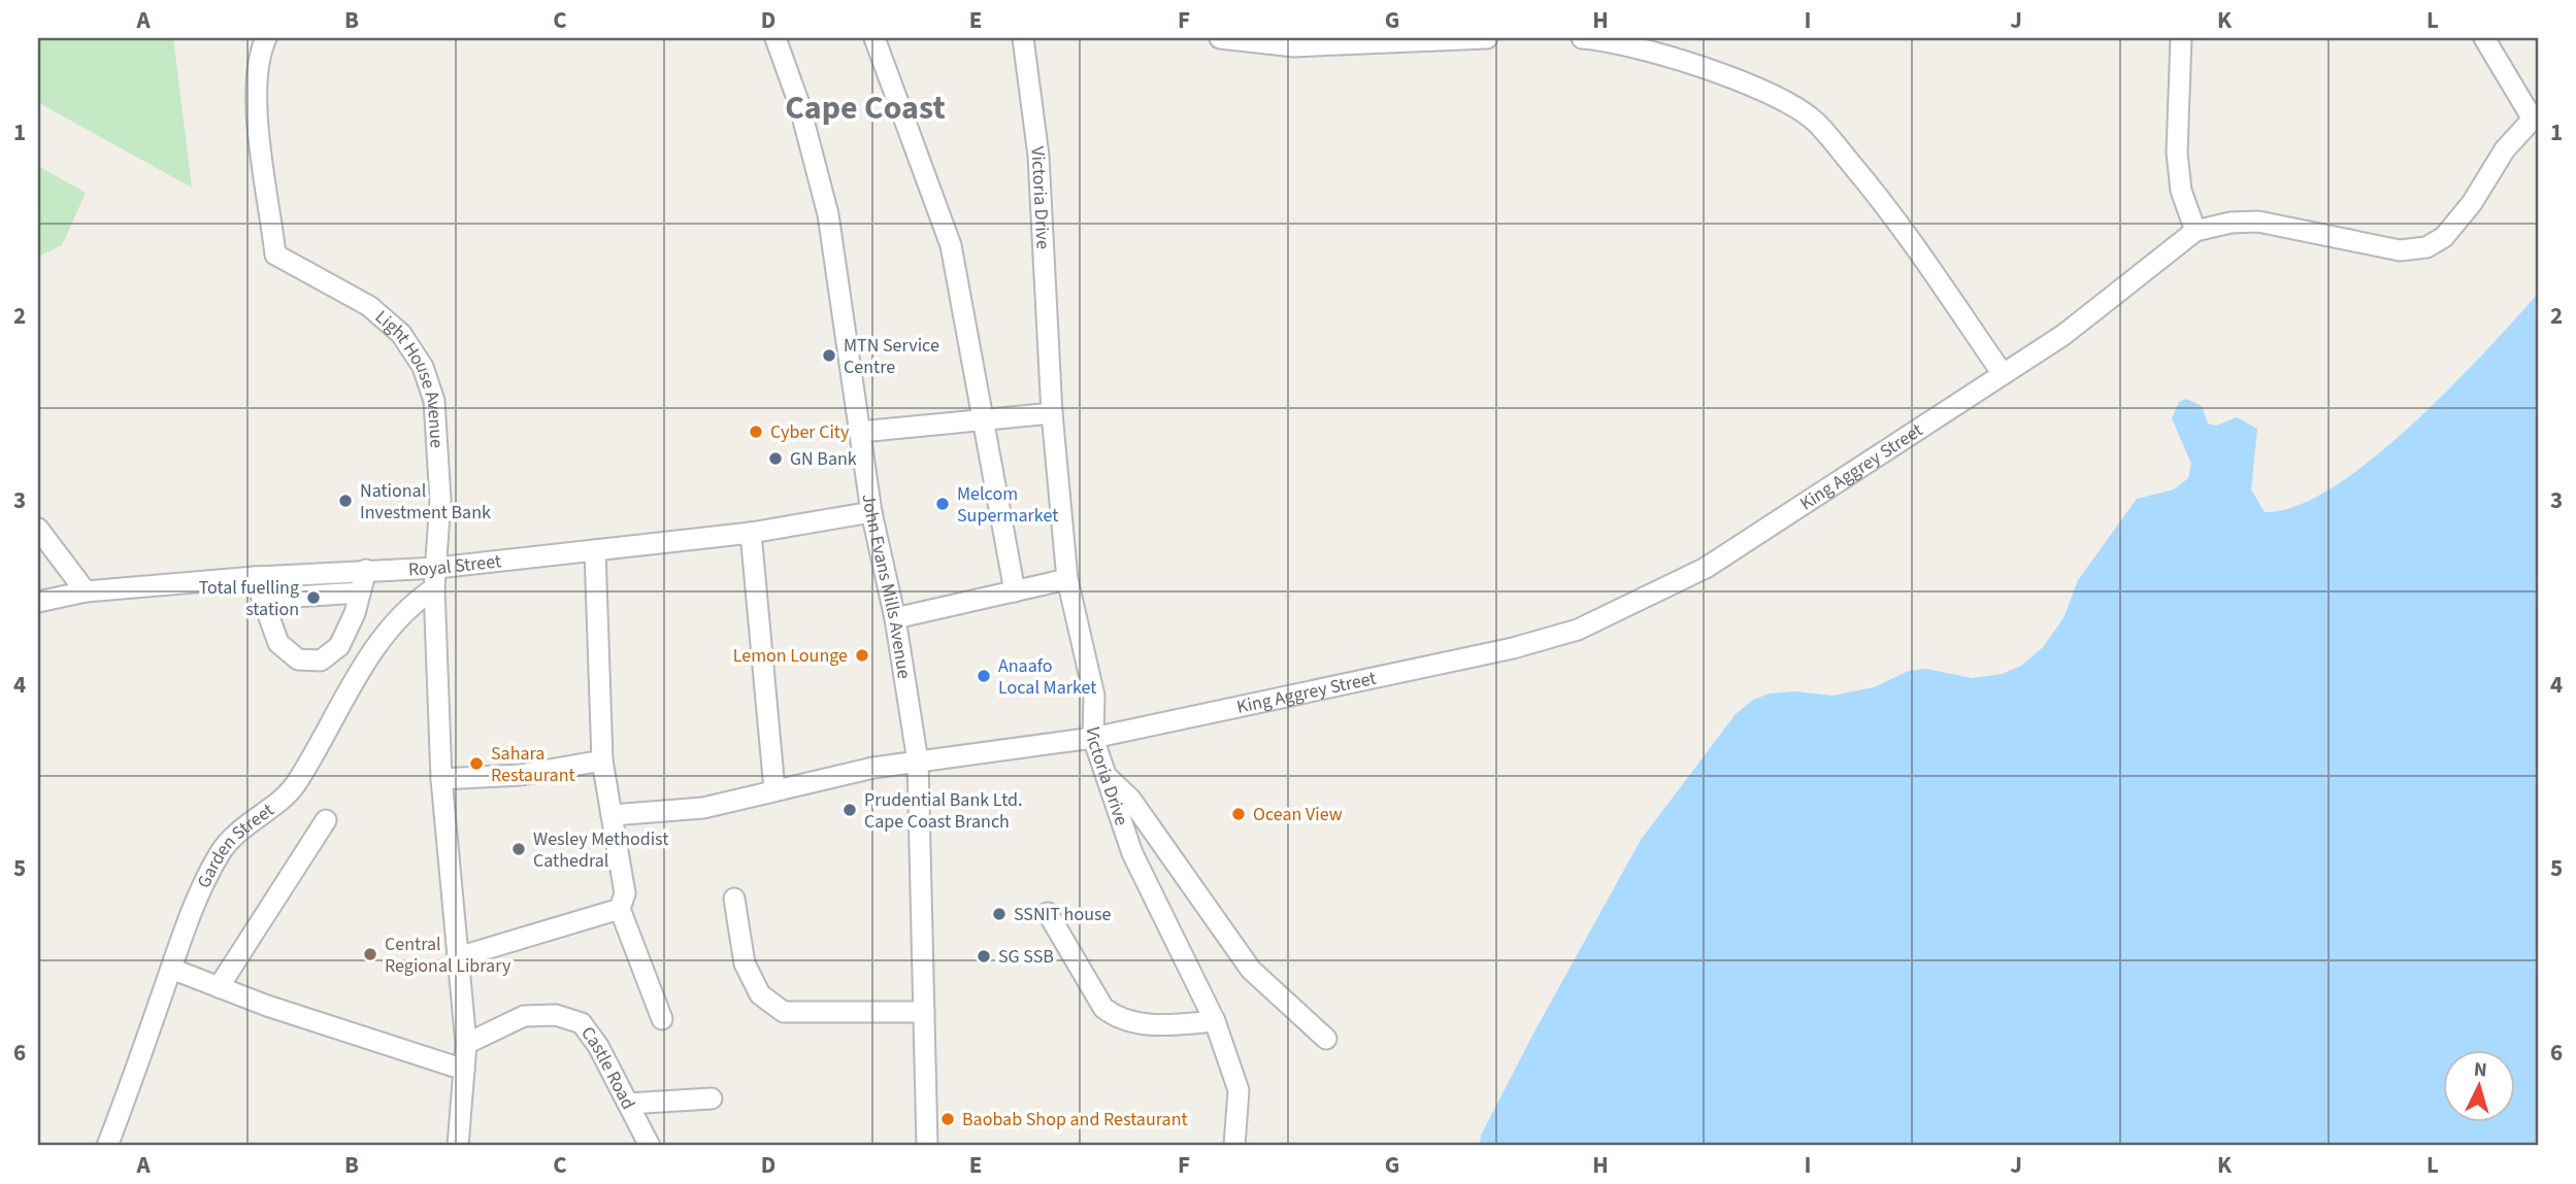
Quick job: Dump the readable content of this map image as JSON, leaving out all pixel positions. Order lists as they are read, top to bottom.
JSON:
{
  "streets": {
    "street": [
      "Victoria Drive",
      "Light House Avenue",
      "King Aggrey Street",
      "Royal Street",
      "John Evans Mills Avenue",
      "Garden Street",
      "Castle Road"
    ]
  },
  "crossings": [
    ["Victoria Drive", "King Aggrey Street"],
    ["Light House Avenue", "Royal Street"],
    ["Light House Avenue", "Garden Street"],
    ["Light House Avenue", "Castle Road"],
    ["King Aggrey Street", "John Evans Mills Avenue"],
    ["Royal Street", "John Evans Mills Avenue"],
    ["Royal Street", "Garden Street"]
  ],
  "districts": ["Cape Coast"],
  "places": [
    "MTN Service Centre",
    "Cyber City",
    "GN Bank",
    "National Investment Bank",
    "Melcom Supermarket",
    "Total fuelling station",
    "Lemon Lounge",
    "Anaafo Local Market",
    "Sahara Restaurant",
    "Prudential Bank Ltd. Cape Coast Branch",
    "Ocean View",
    "Wesley Methodist Cathedral",
    "SSNIT house",
    "Central Regional Library",
    "SG SSB",
    "Baobab Shop and Restaurant"
  ],
  "north": "top",
  "grid": {
    "columns": [
      "A",
      "B",
      "C",
      "D",
      "E",
      "F",
      "G",
      "H",
      "I",
      "J",
      "K",
      "L"
    ],
    "rows": [
      "1",
      "2",
      "3",
      "4",
      "5",
      "6"
    ]
  }
}
